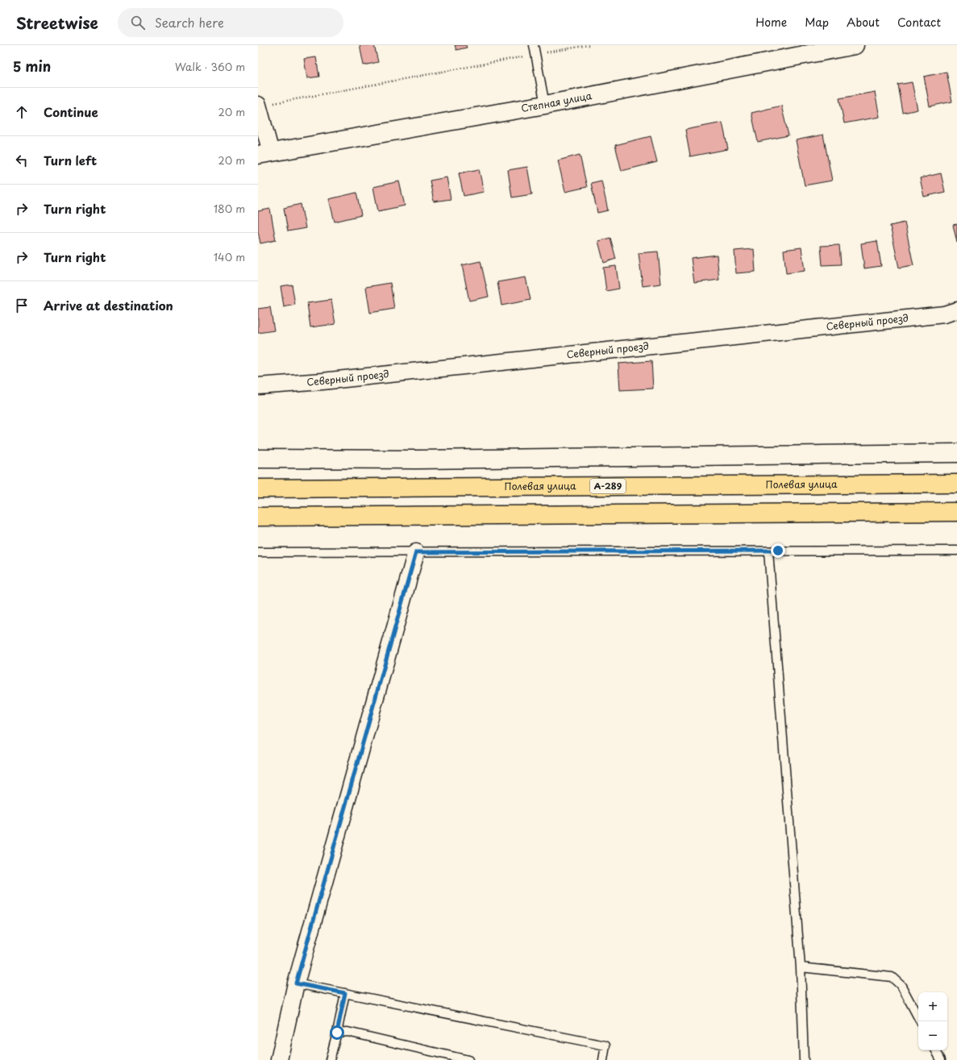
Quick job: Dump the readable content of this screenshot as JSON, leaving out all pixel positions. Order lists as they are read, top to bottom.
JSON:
{
  "streets": {
    "highway": ["Полевая улица", "А-289"],
    "main road": ["Степная улица"],
    "street": ["Северный проезд"]
  },
  "page": {
    "header": "Streetwise",
    "search": "Search here",
    "nav": [
      "Home",
      "Map",
      "About",
      "Contact"
    ],
    "heading": ["5 min", "Walk · 360 m"],
    "list": [
      ["Continue", "20 m"],
      ["Turn left", "20 m"],
      ["Turn right", "180 m"],
      ["Turn right", "140 m"],
      "Arrive at destination"
    ],
    "map_buttons": ["+", "−"]
  }
}
